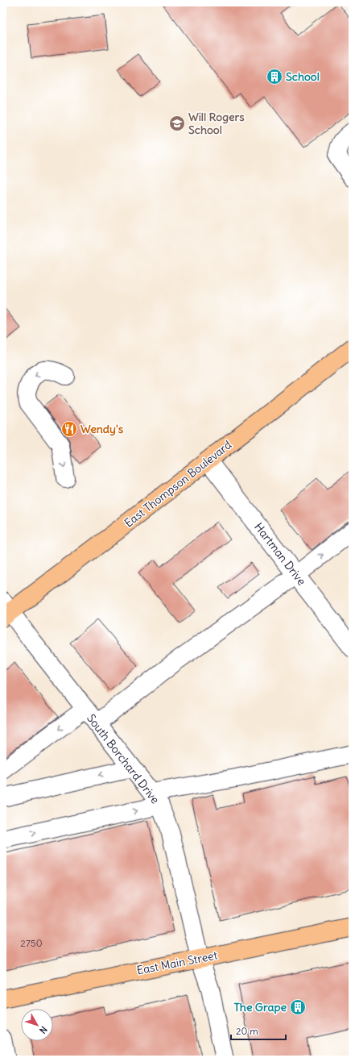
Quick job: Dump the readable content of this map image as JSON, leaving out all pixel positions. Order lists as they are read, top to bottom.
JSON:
{
  "streets": {
    "main road": ["East Thompson Boulevard", "East Main Street"],
    "street": ["Hartman Drive", "South Borchard Drive"]
  },
  "crossings": [
    ["East Thompson Boulevard", "Hartman Drive"],
    ["East Thompson Boulevard", "South Borchard Drive"],
    ["South Borchard Drive", "East Main Street"]
  ],
  "places": {
    "building": ["School", "The Grape"],
    "school or university": ["Will Rogers School"],
    "restaurant": ["Wendy's"]
  },
  "house_numbers": ["2750"],
  "scale_bar": "20 m",
  "north": "bottom right"
}
